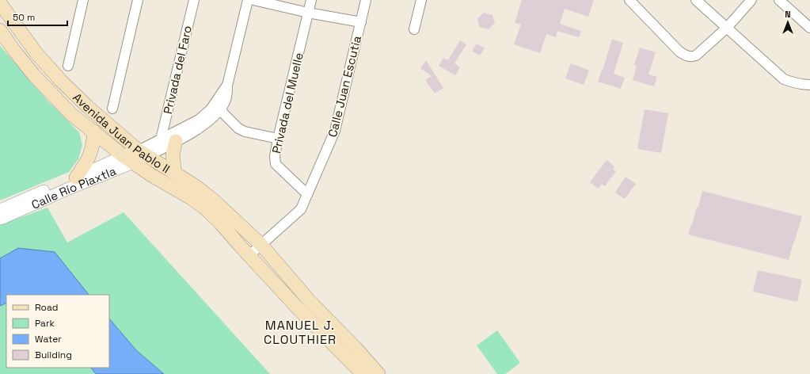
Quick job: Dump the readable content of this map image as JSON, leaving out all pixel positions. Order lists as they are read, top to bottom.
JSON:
{
  "streets": {
    "main road": ["Avenida Juan Pablo II"],
    "street": [
      "Privada del Faro",
      "Calle Juan Escutia",
      "Privada del Muelle",
      "Calle Río Piaxtla"
    ]
  },
  "crossings": [
    ["Calle Juan Escutia", "Privada del Muelle"],
    ["Calle Juan Escutia", "Avenida Juan Pablo II"],
    ["Avenida Juan Pablo II", "Calle Río Piaxtla"]
  ],
  "districts": ["MANUEL J. CLOUTHIER"],
  "legend": [
    "Road",
    "Park",
    "Water",
    "Building"
  ],
  "scale_bar": "50 m",
  "north": "top"
}
